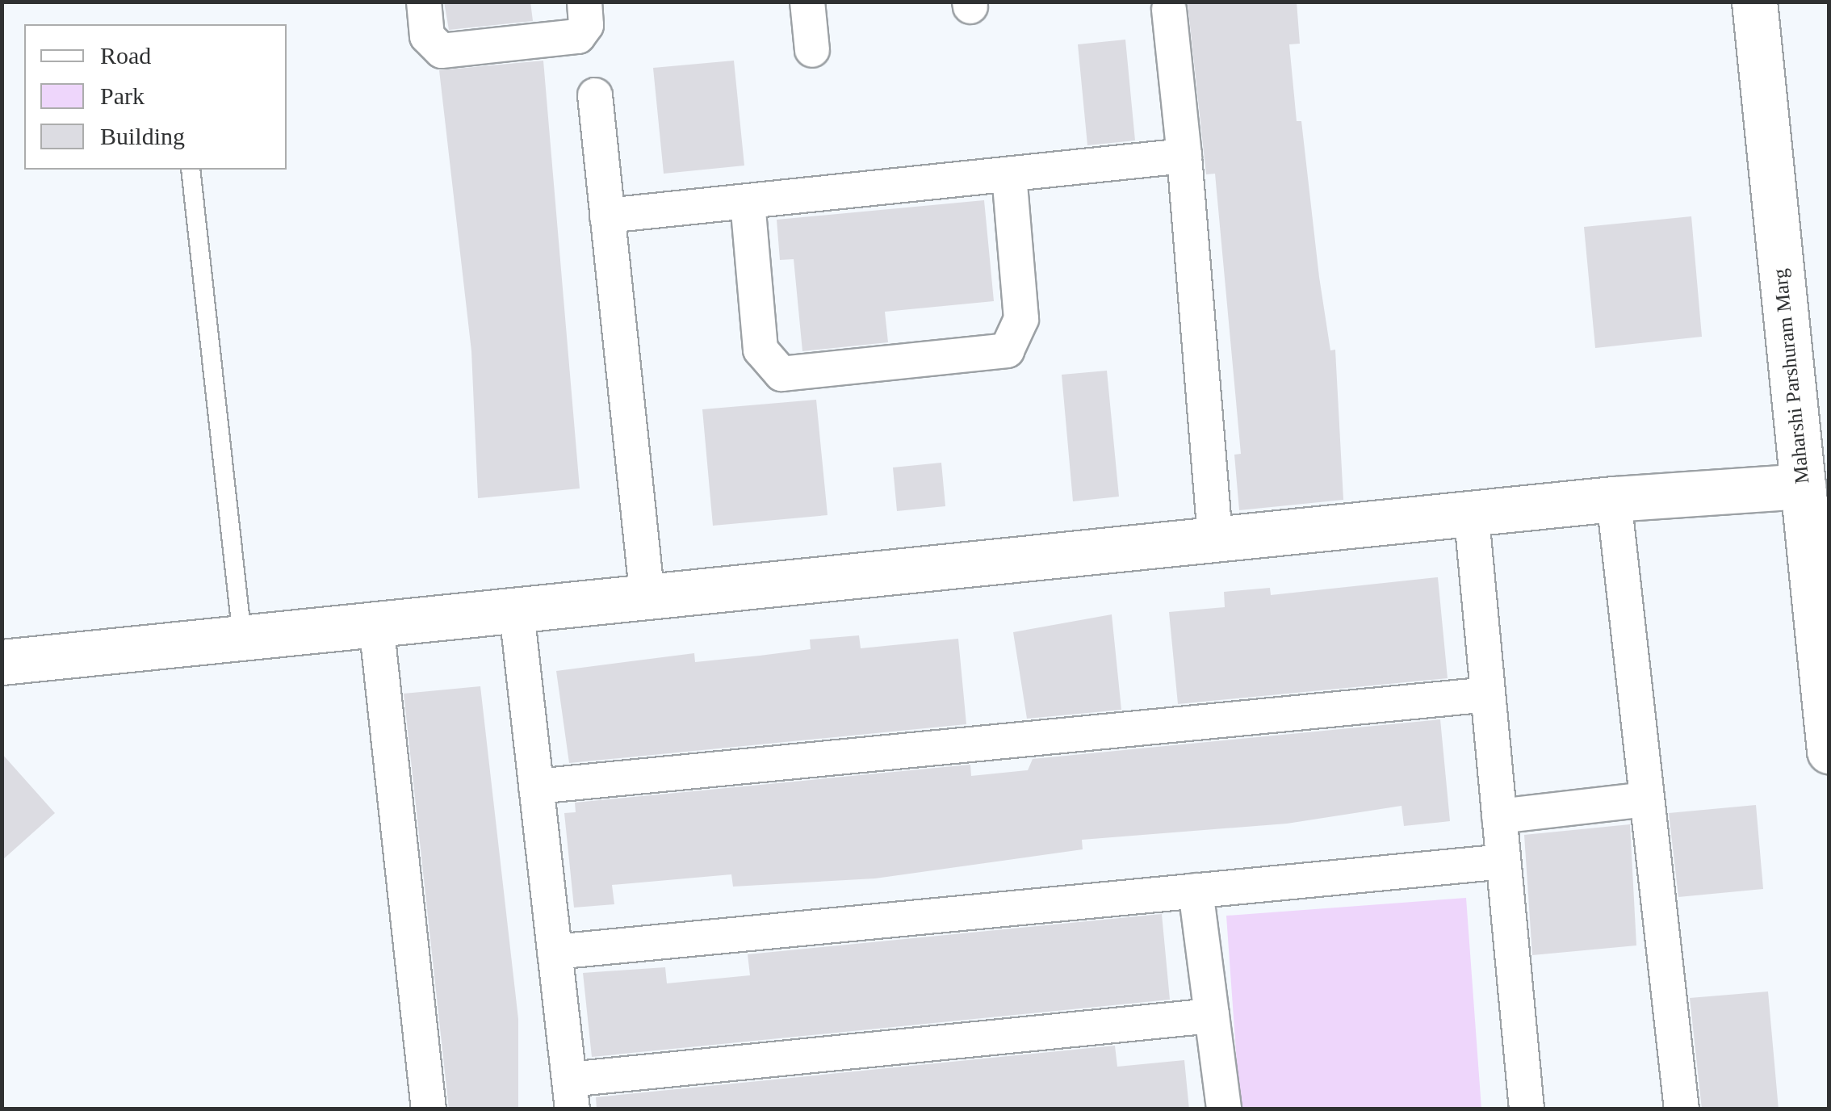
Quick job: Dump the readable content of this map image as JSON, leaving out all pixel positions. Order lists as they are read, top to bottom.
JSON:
{
  "streets": {
    "street": ["Maharshi Parshuram Marg"]
  },
  "legend": ["Road", "Park", "Building"]
}
